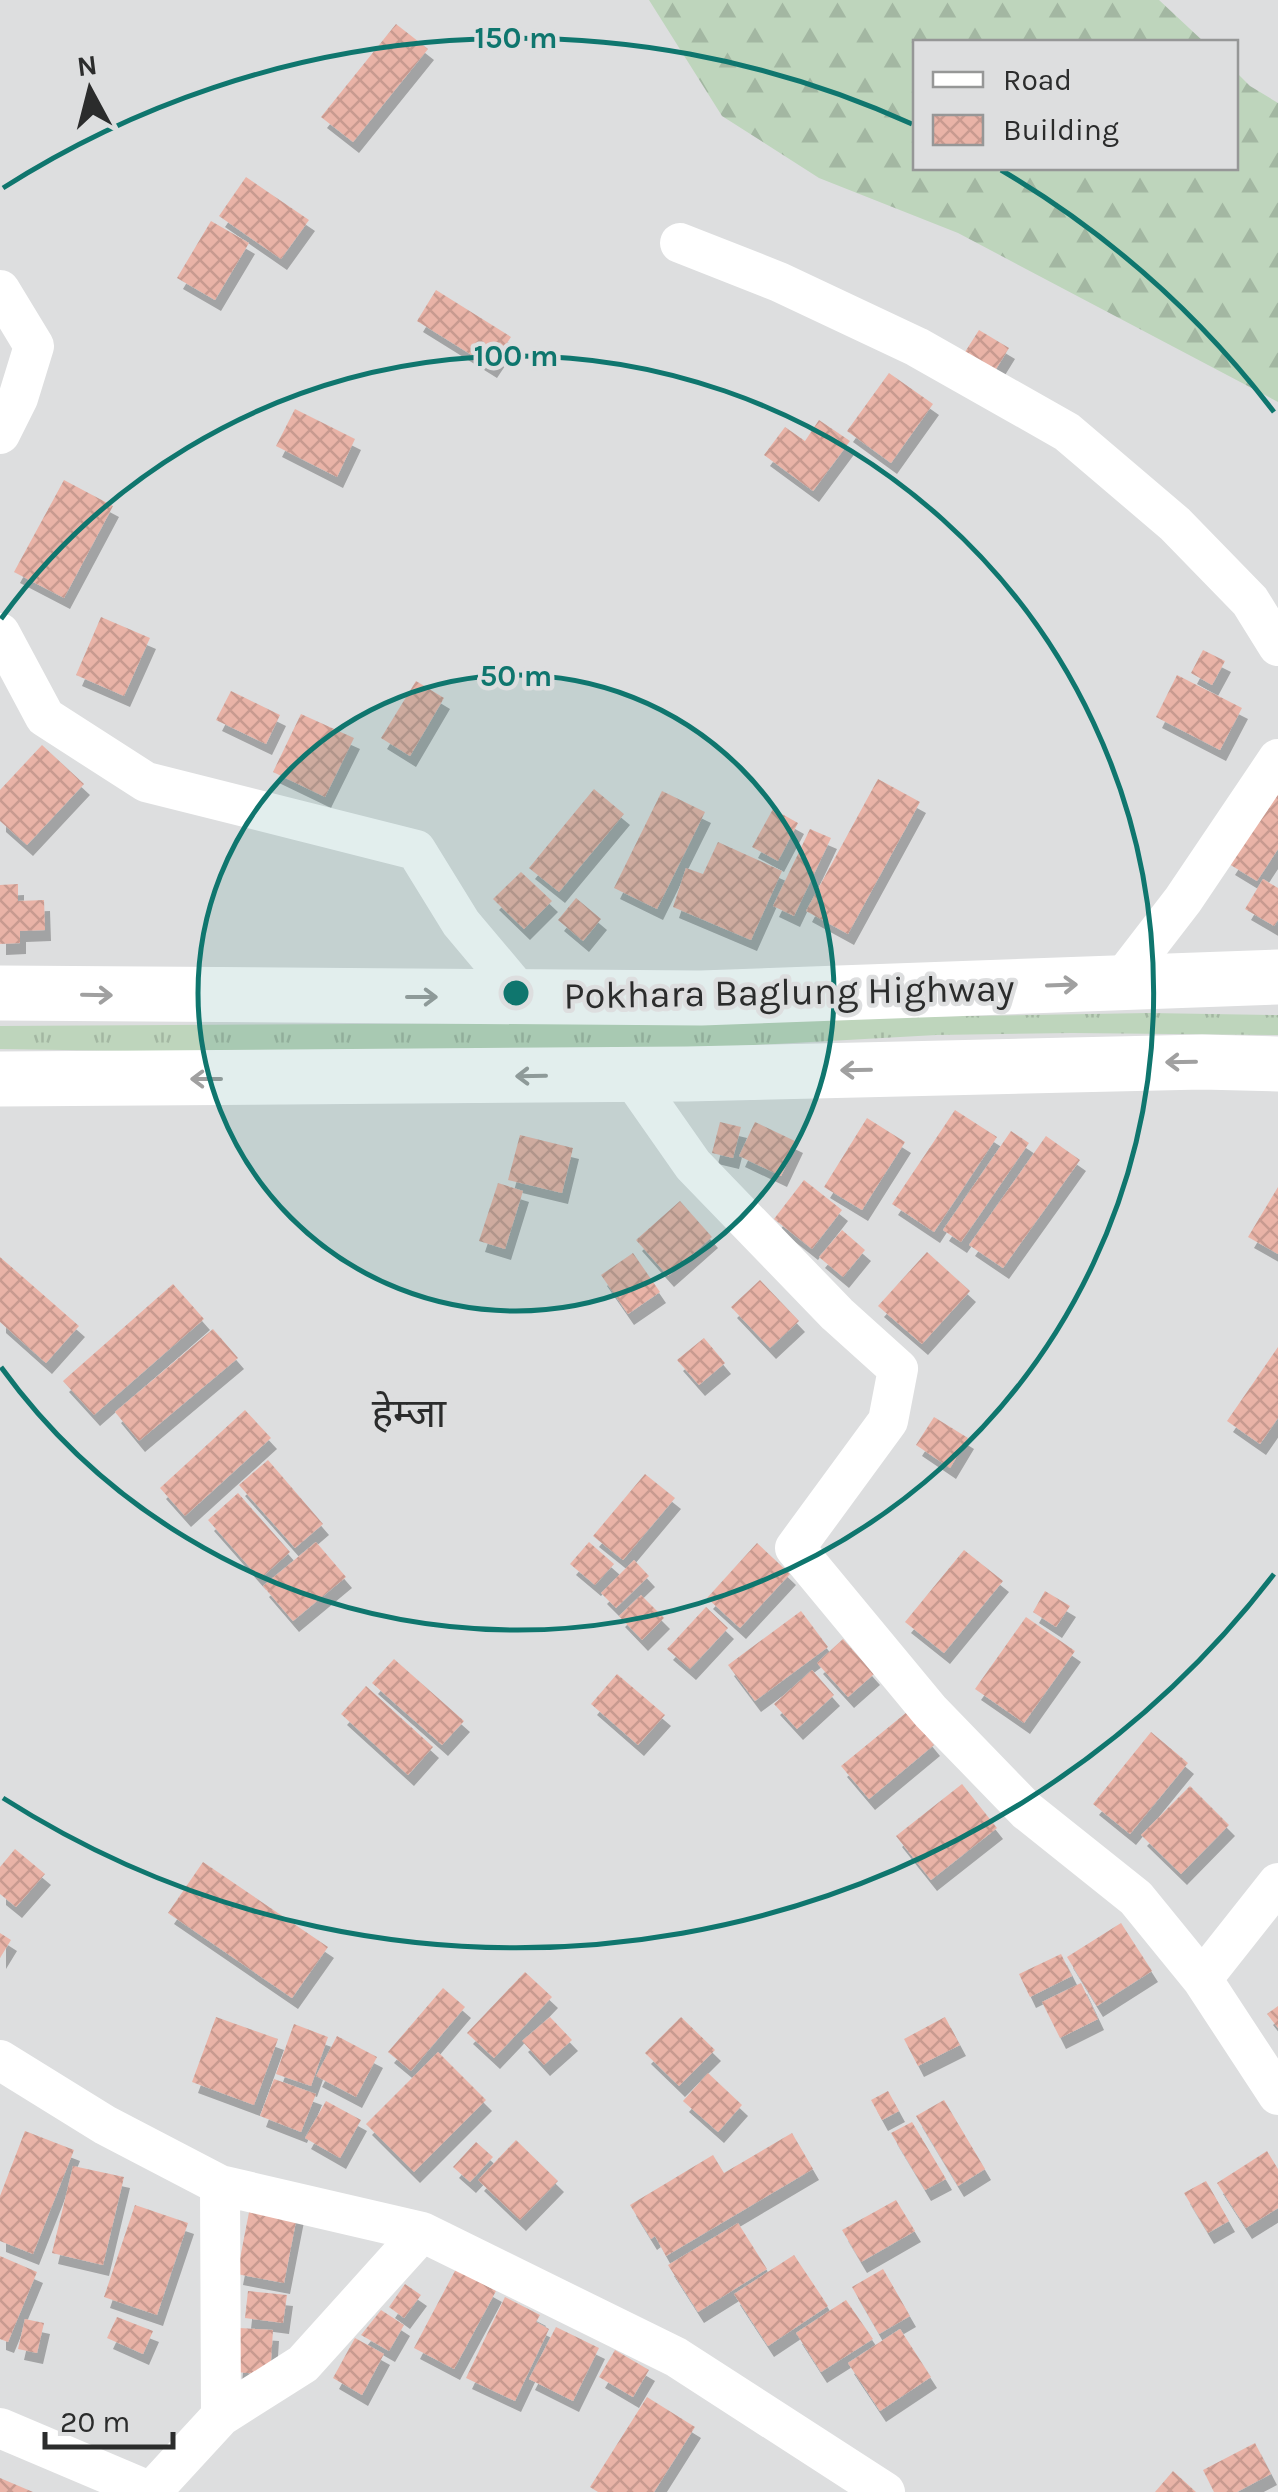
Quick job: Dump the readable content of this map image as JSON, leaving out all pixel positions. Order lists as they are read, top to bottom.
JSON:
{
  "streets": {
    "highway": ["Pokhara Baglung Highway"]
  },
  "districts": ["हेम्जा"],
  "legend": ["Road", "Building"],
  "scale_bar": "20 m",
  "north": "top",
  "rings": ["150 m", "100 m", "50 m"]
}
